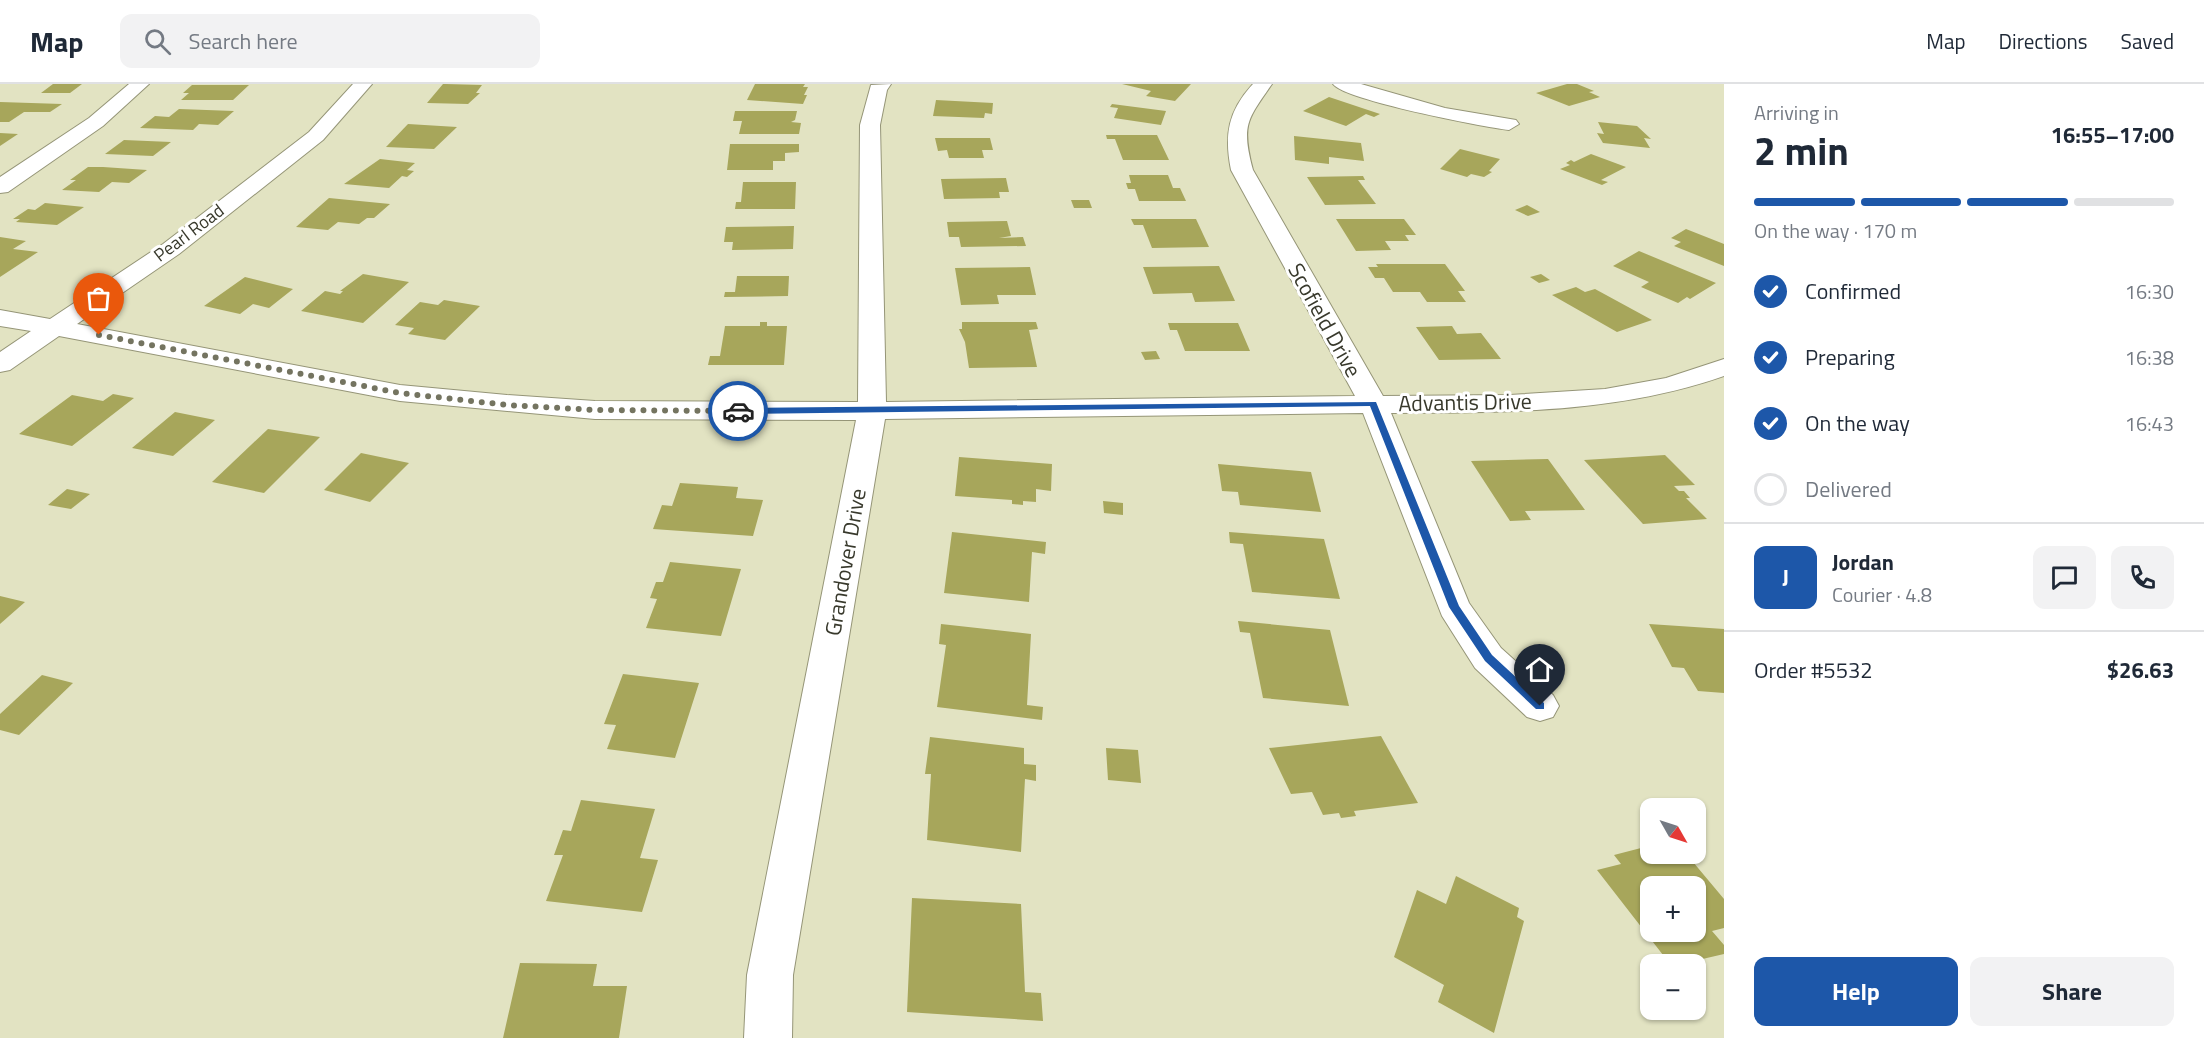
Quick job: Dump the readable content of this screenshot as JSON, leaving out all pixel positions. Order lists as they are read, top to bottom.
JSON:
{
  "streets": {
    "street": [
      "Pearl Road",
      "Scofield Drive",
      "Advantis Drive",
      "Grandover Drive"
    ]
  },
  "crossings": [
    ["Pearl Road", "Advantis Drive"],
    ["Scofield Drive", "Advantis Drive"],
    ["Advantis Drive", "Grandover Drive"]
  ],
  "north": "bottom right",
  "page": {
    "header": "Map",
    "search": "Search here",
    "nav": ["Map", "Directions", "Saved"],
    "heading": ["2 min", "Arriving in", "16:55–17:00"],
    "panel": [
      "Jordan",
      "Courier · 4.8",
      "Order #5532",
      "$26.63"
    ],
    "bar": "On the way · 170 m",
    "list": [
      ["Confirmed", "16:30"],
      ["Preparing", "16:38"],
      ["On the way", "16:43"],
      "Delivered"
    ],
    "round": "J",
    "map_buttons": ["+", "−"],
    "buttons": ["Help", "Share"]
  }
}
